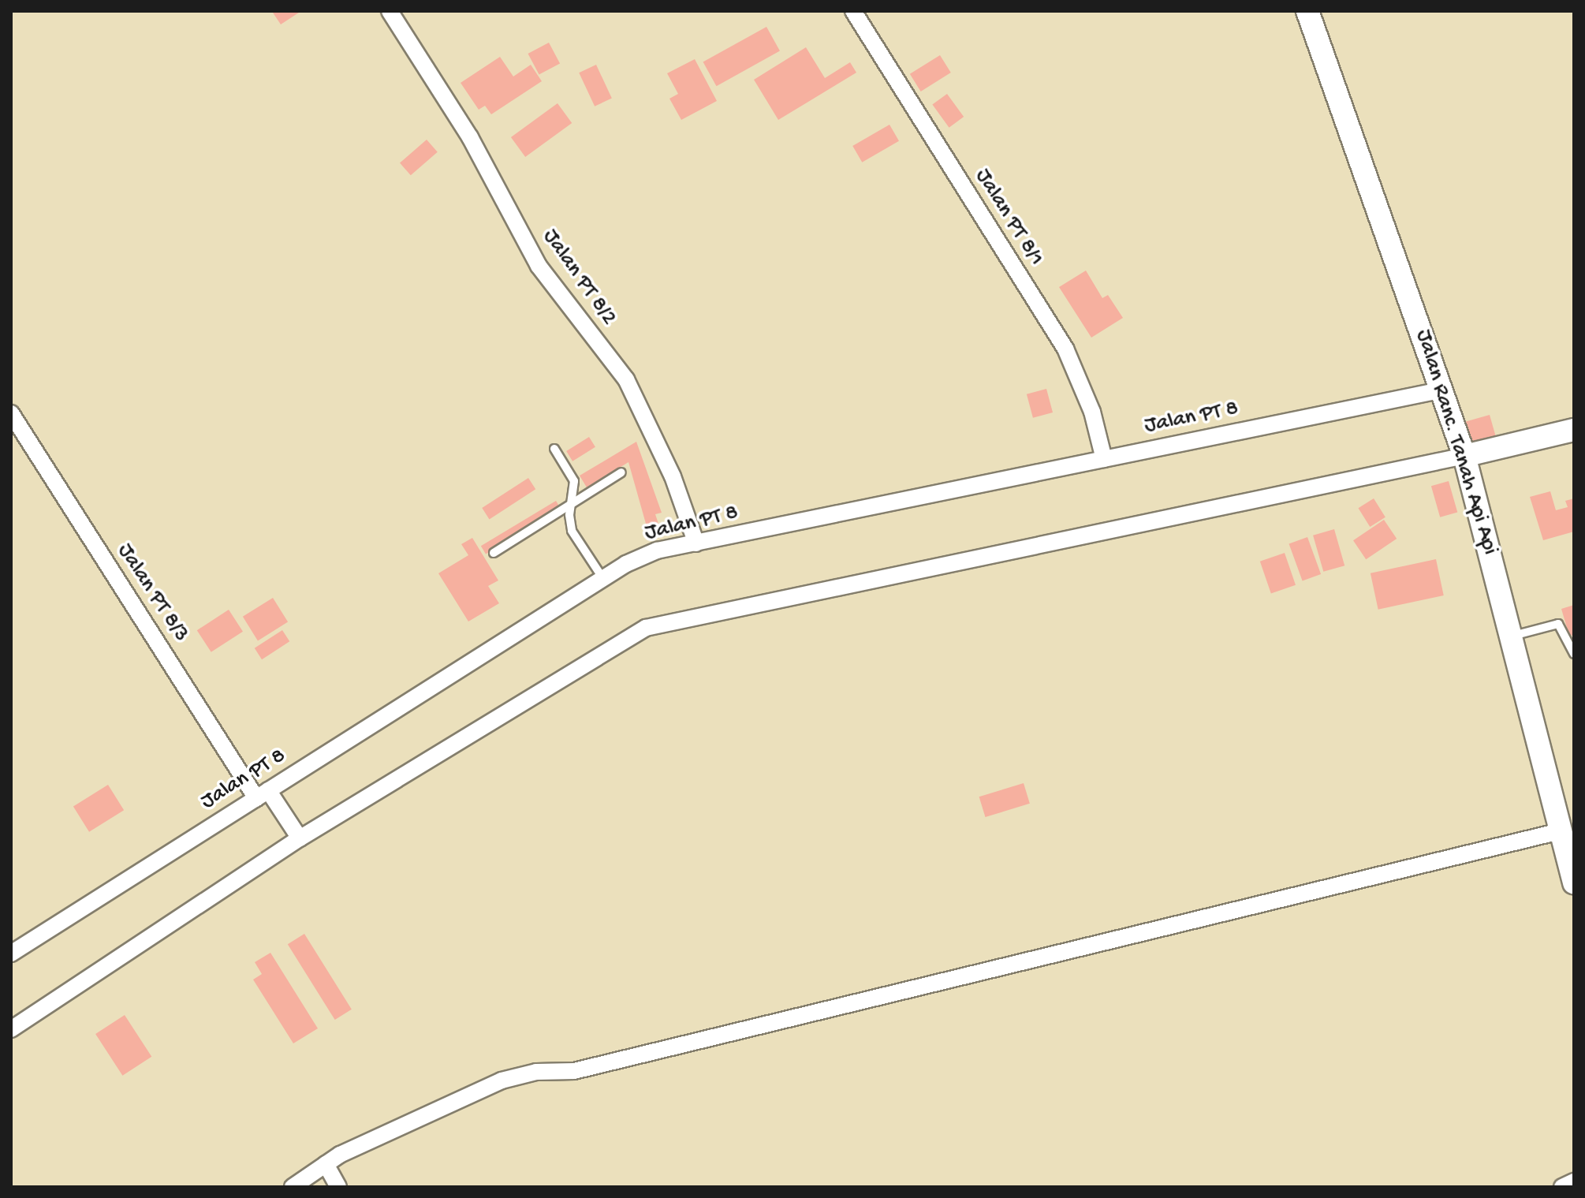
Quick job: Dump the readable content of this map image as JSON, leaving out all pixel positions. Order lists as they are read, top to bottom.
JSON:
{
  "streets": {
    "street": [
      "Jalan PT 8/1",
      "Jalan PT 8/2",
      "Jalan PT 8",
      "Jalan Ranc. Tanah Api Api",
      "Jalan PT 8/3"
    ]
  },
  "crossings": [
    ["Jalan PT 8/1", "Jalan PT 8"],
    ["Jalan PT 8/2", "Jalan PT 8"],
    ["Jalan PT 8", "Jalan Ranc. Tanah Api Api"],
    ["Jalan PT 8", "Jalan PT 8/3"]
  ]
}
